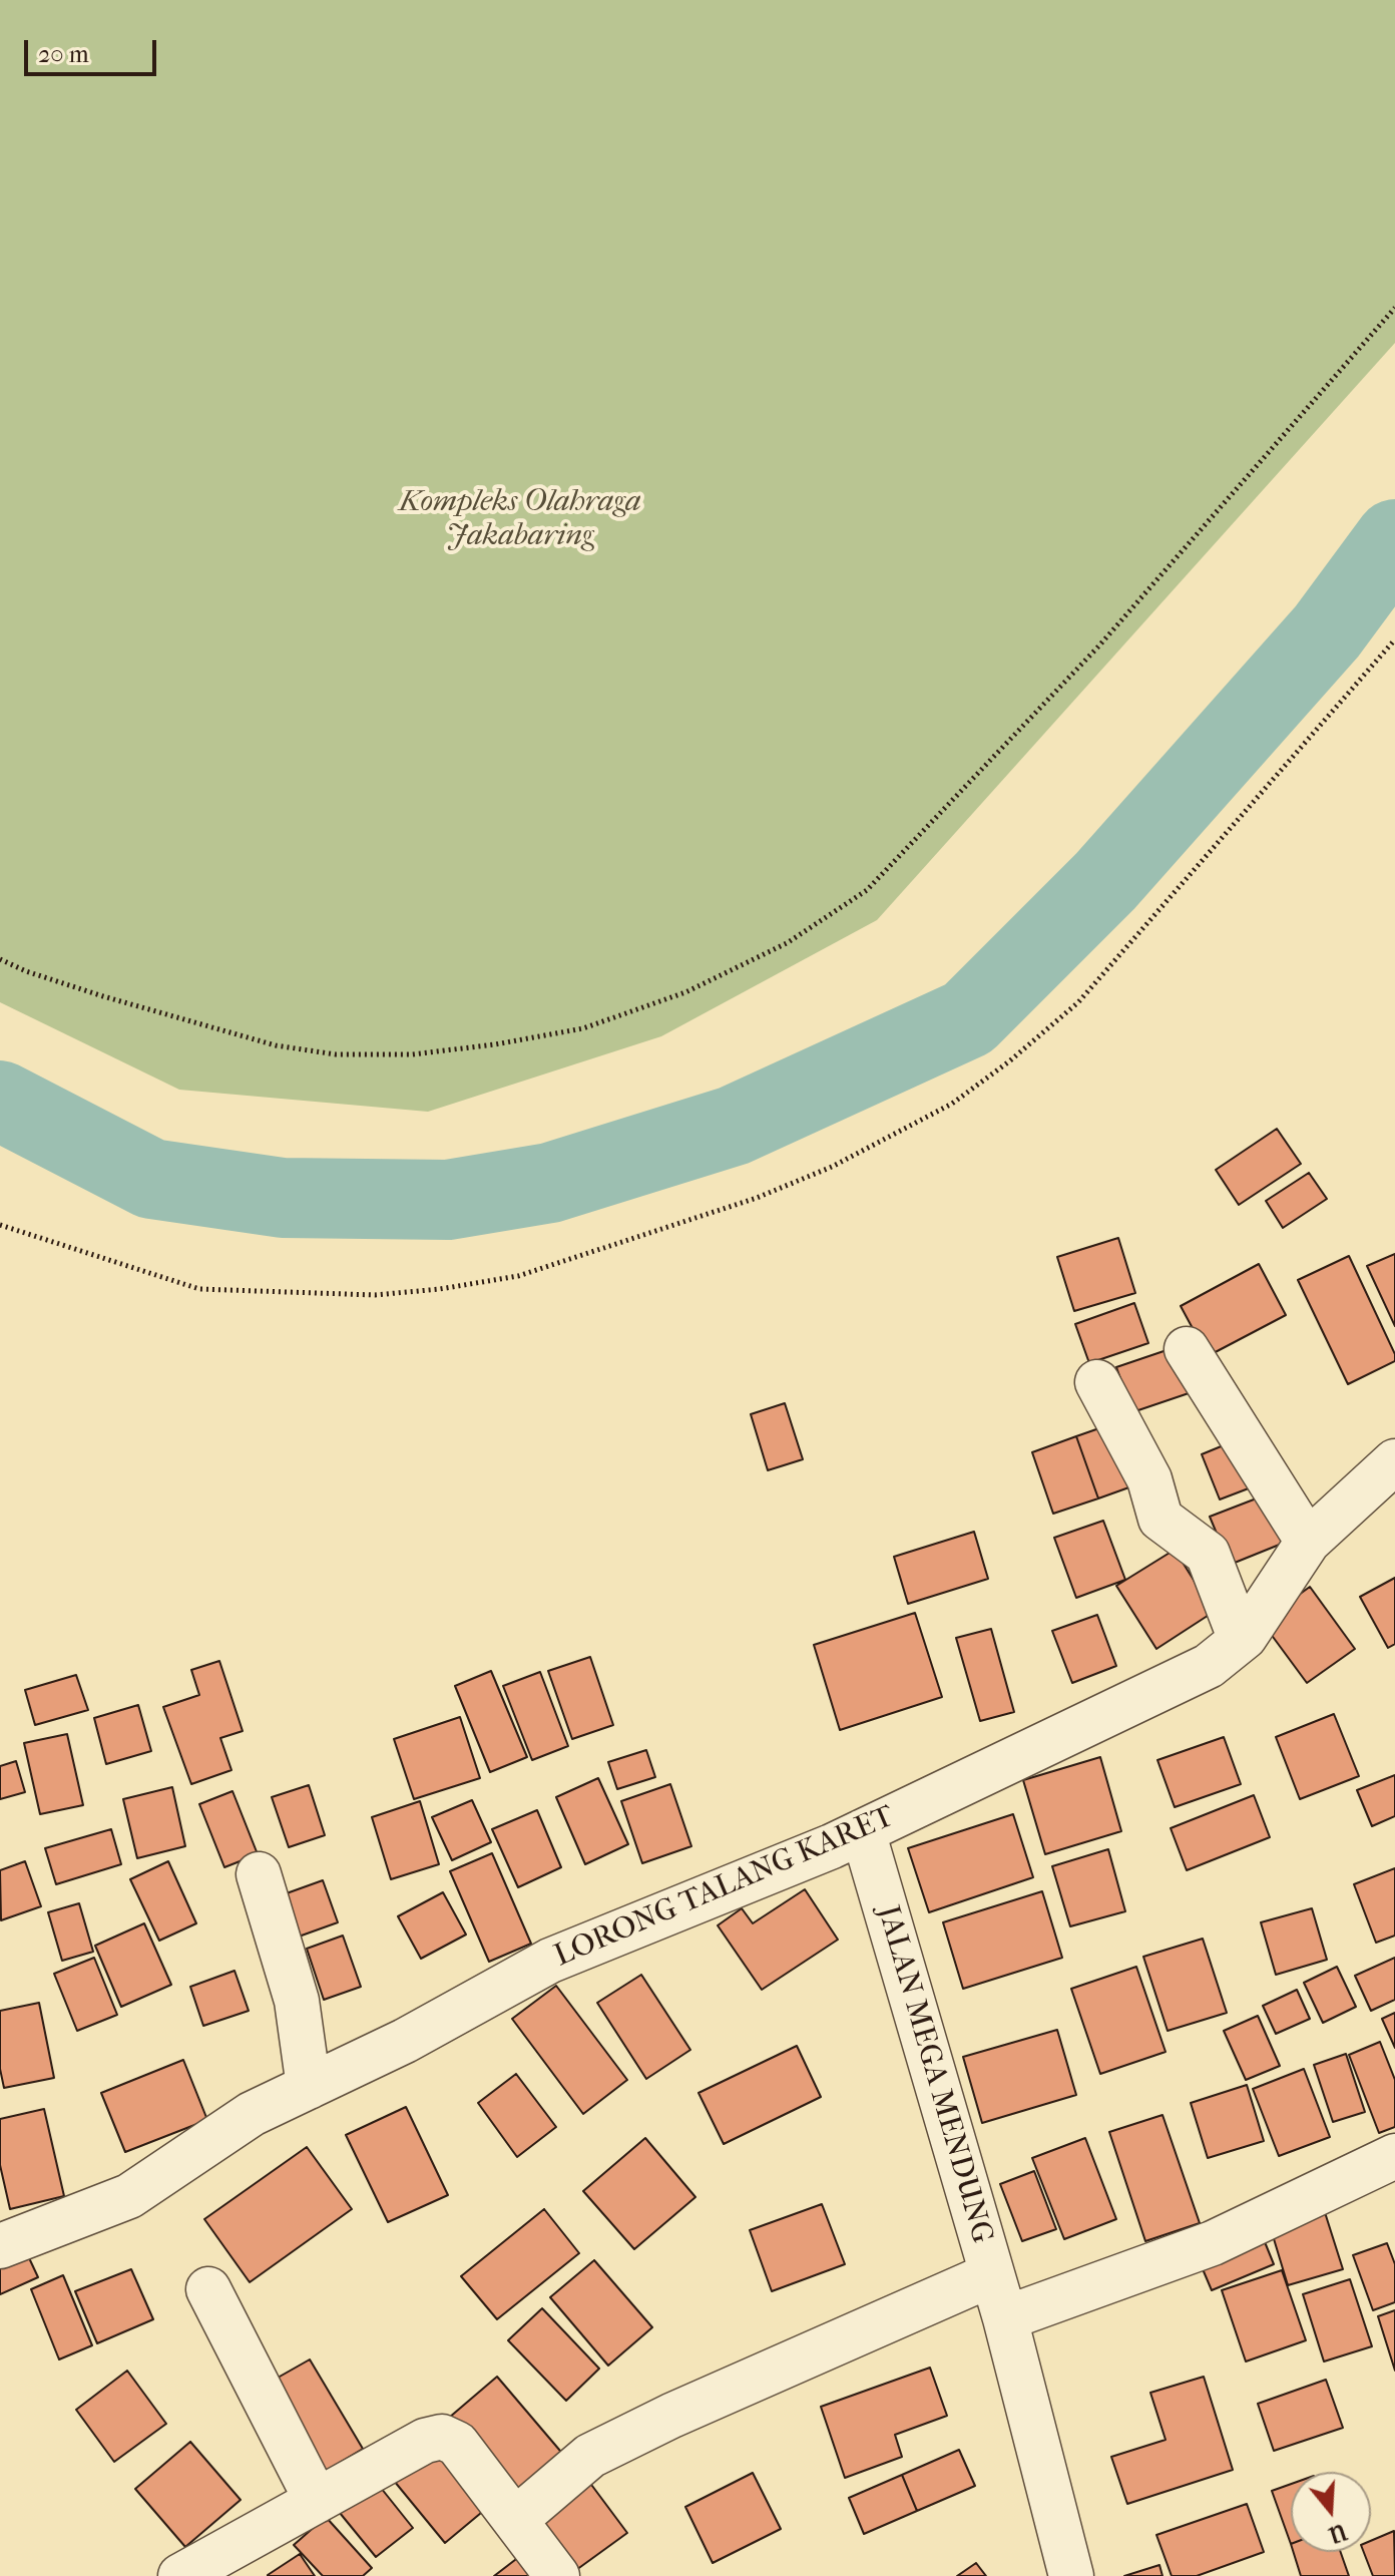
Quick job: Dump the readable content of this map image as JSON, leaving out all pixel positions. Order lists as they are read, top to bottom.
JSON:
{
  "streets": {
    "street": ["LORONG TALANG KARET", "JALAN MEGA MENDUNG"]
  },
  "crossings": [
    ["LORONG TALANG KARET", "JALAN MEGA MENDUNG"]
  ],
  "parks": ["Kompleks Olahraga Jakabaring"],
  "scale_bar": "20 m",
  "north": "bottom"
}
